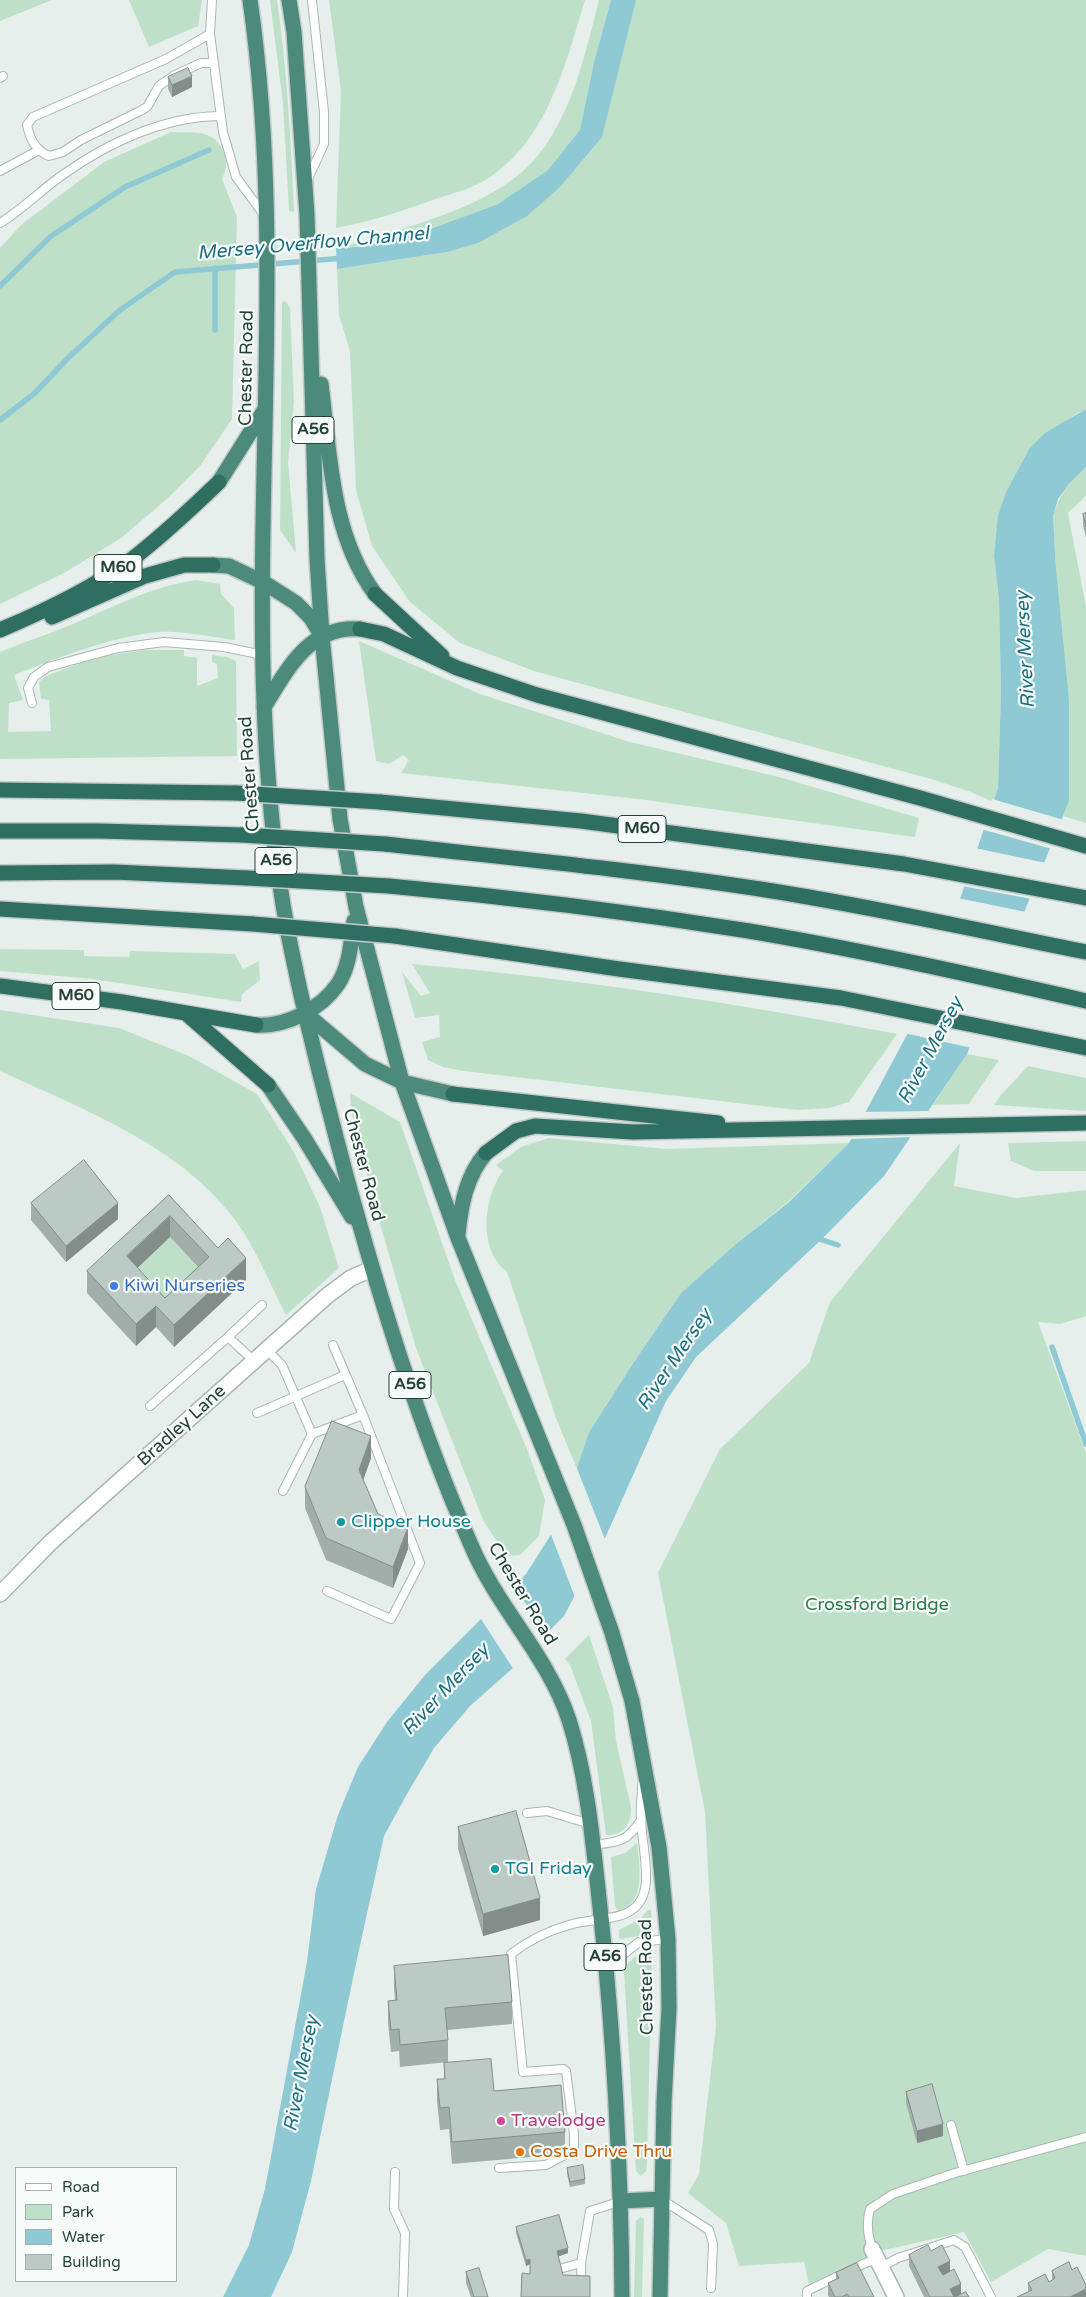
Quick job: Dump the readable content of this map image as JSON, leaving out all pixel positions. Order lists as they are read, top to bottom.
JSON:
{
  "streets": {
    "highway": ["Chester Road", "A56", "M60"],
    "street": ["Bradley Lane"]
  },
  "crossings": [
    ["Chester Road", "A56"],
    ["Chester Road", "M60"],
    ["Chester Road", "Bradley Lane"],
    ["A56", "M60"]
  ],
  "water": ["Mersey Overflow Channel", "River Mersey"],
  "parks": ["Crossford Bridge"],
  "places": [
    "Kiwi Nurseries",
    "Clipper House",
    "TGI Friday",
    "Travelodge",
    "Costa Drive Thru"
  ],
  "legend": [
    "Road",
    "Park",
    "Water",
    "Building"
  ]
}
